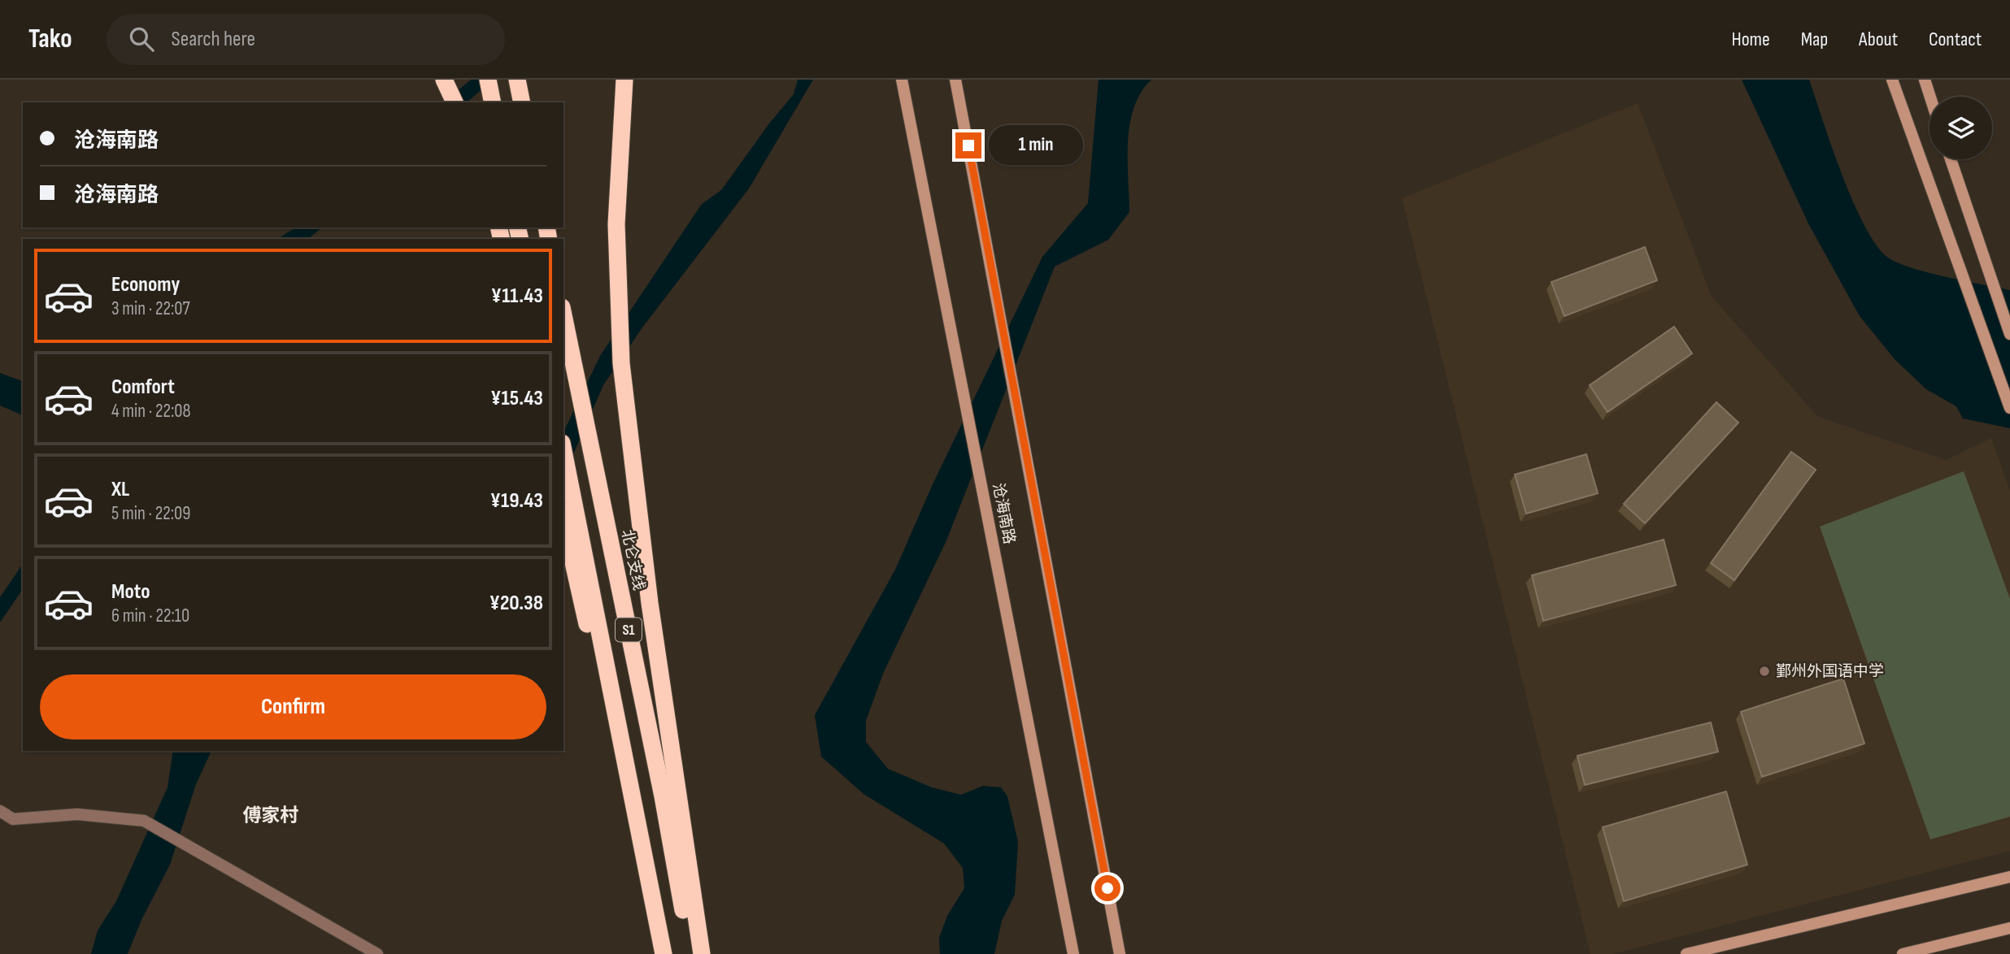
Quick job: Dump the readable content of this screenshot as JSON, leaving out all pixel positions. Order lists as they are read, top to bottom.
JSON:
{
  "streets": {
    "highway": ["北仑支线", "S1"],
    "main road": ["沧海南路"]
  },
  "districts": ["傅家村"],
  "places": ["鄞州外国语中学"],
  "page": {
    "header": "Tako",
    "search": "Search here",
    "nav": [
      "Home",
      "Map",
      "About",
      "Contact"
    ],
    "banner": ["沧海南路", "沧海南路"],
    "bubble": "1 min",
    "list": [
      {
        "name": "Economy",
        "note": "3 min · 22:07",
        "value": "¥11.43"
      },
      {
        "name": "Comfort",
        "note": "4 min · 22:08",
        "value": "¥15.43"
      },
      {
        "name": "XL",
        "note": "5 min · 22:09",
        "value": "¥19.43"
      },
      {
        "name": "Moto",
        "note": "6 min · 22:10",
        "value": "¥20.38"
      }
    ],
    "buttons": "Confirm"
  }
}
